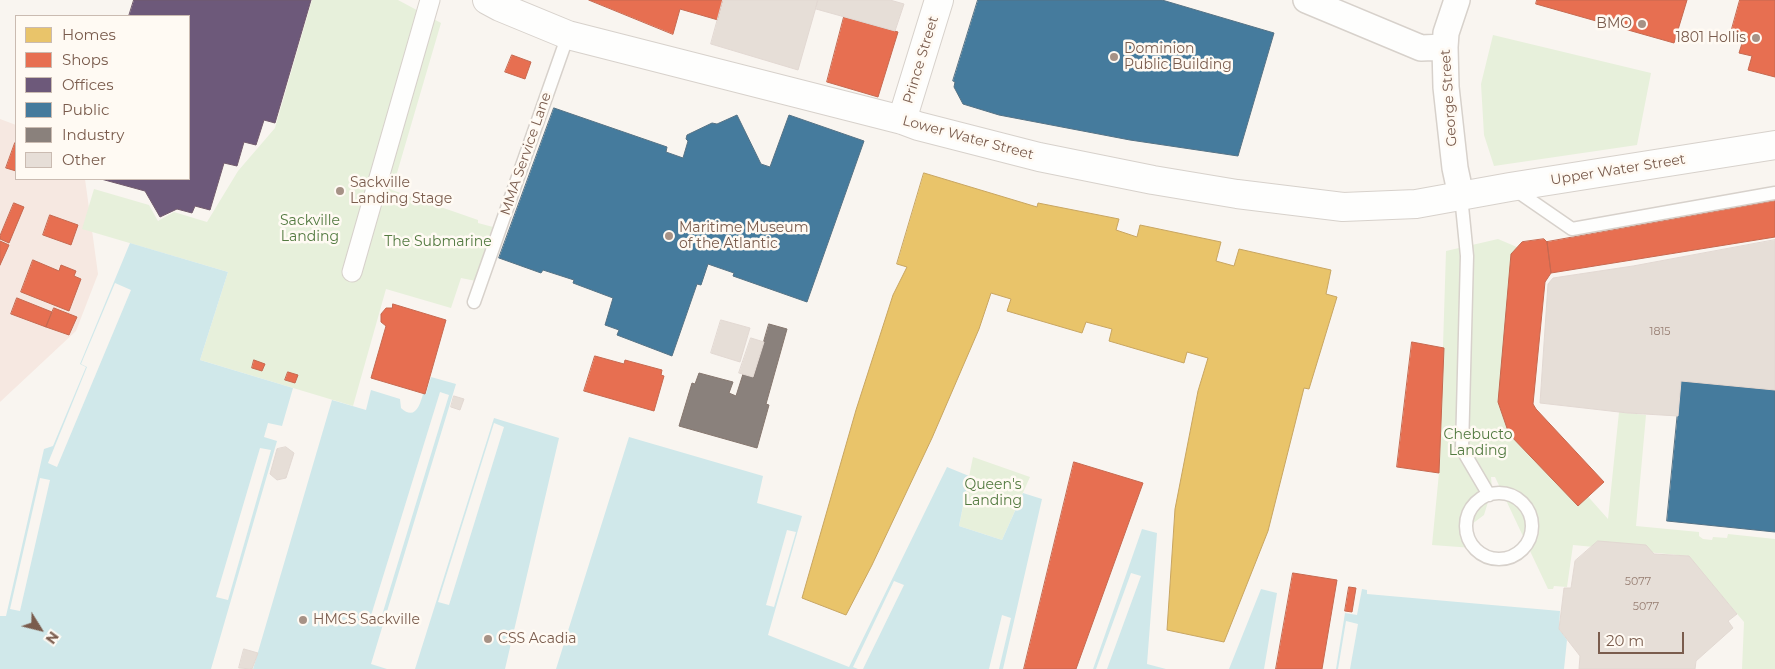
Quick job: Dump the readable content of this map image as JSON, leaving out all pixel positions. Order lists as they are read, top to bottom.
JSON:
{
  "streets": {
    "street": [
      "Prince Street",
      "George Street",
      "Lower Water Street",
      "Upper Water Street"
    ],
    "lane": ["MMA Service Lane"]
  },
  "crossings": [
    ["Prince Street", "Lower Water Street"],
    ["George Street", "Lower Water Street"],
    ["George Street", "Upper Water Street"],
    ["Lower Water Street", "MMA Service Lane"],
    ["Lower Water Street", "Upper Water Street"]
  ],
  "parks": [
    "Sackville Landing",
    "The Submarine",
    "Chebucto Landing",
    "Queen's Landing"
  ],
  "places": [
    "BMO",
    "1801 Hollis",
    "Dominion Public Building",
    "Sackville Landing Stage",
    "Maritime Museum of the Atlantic",
    "HMCS Sackville",
    "CSS Acadia"
  ],
  "house_numbers": ["1815", "5077", "5077"],
  "legend": [
    "Homes",
    "Shops",
    "Offices",
    "Public",
    "Industry",
    "Other"
  ],
  "scale_bar": "20 m",
  "north": "bottom right"
}
